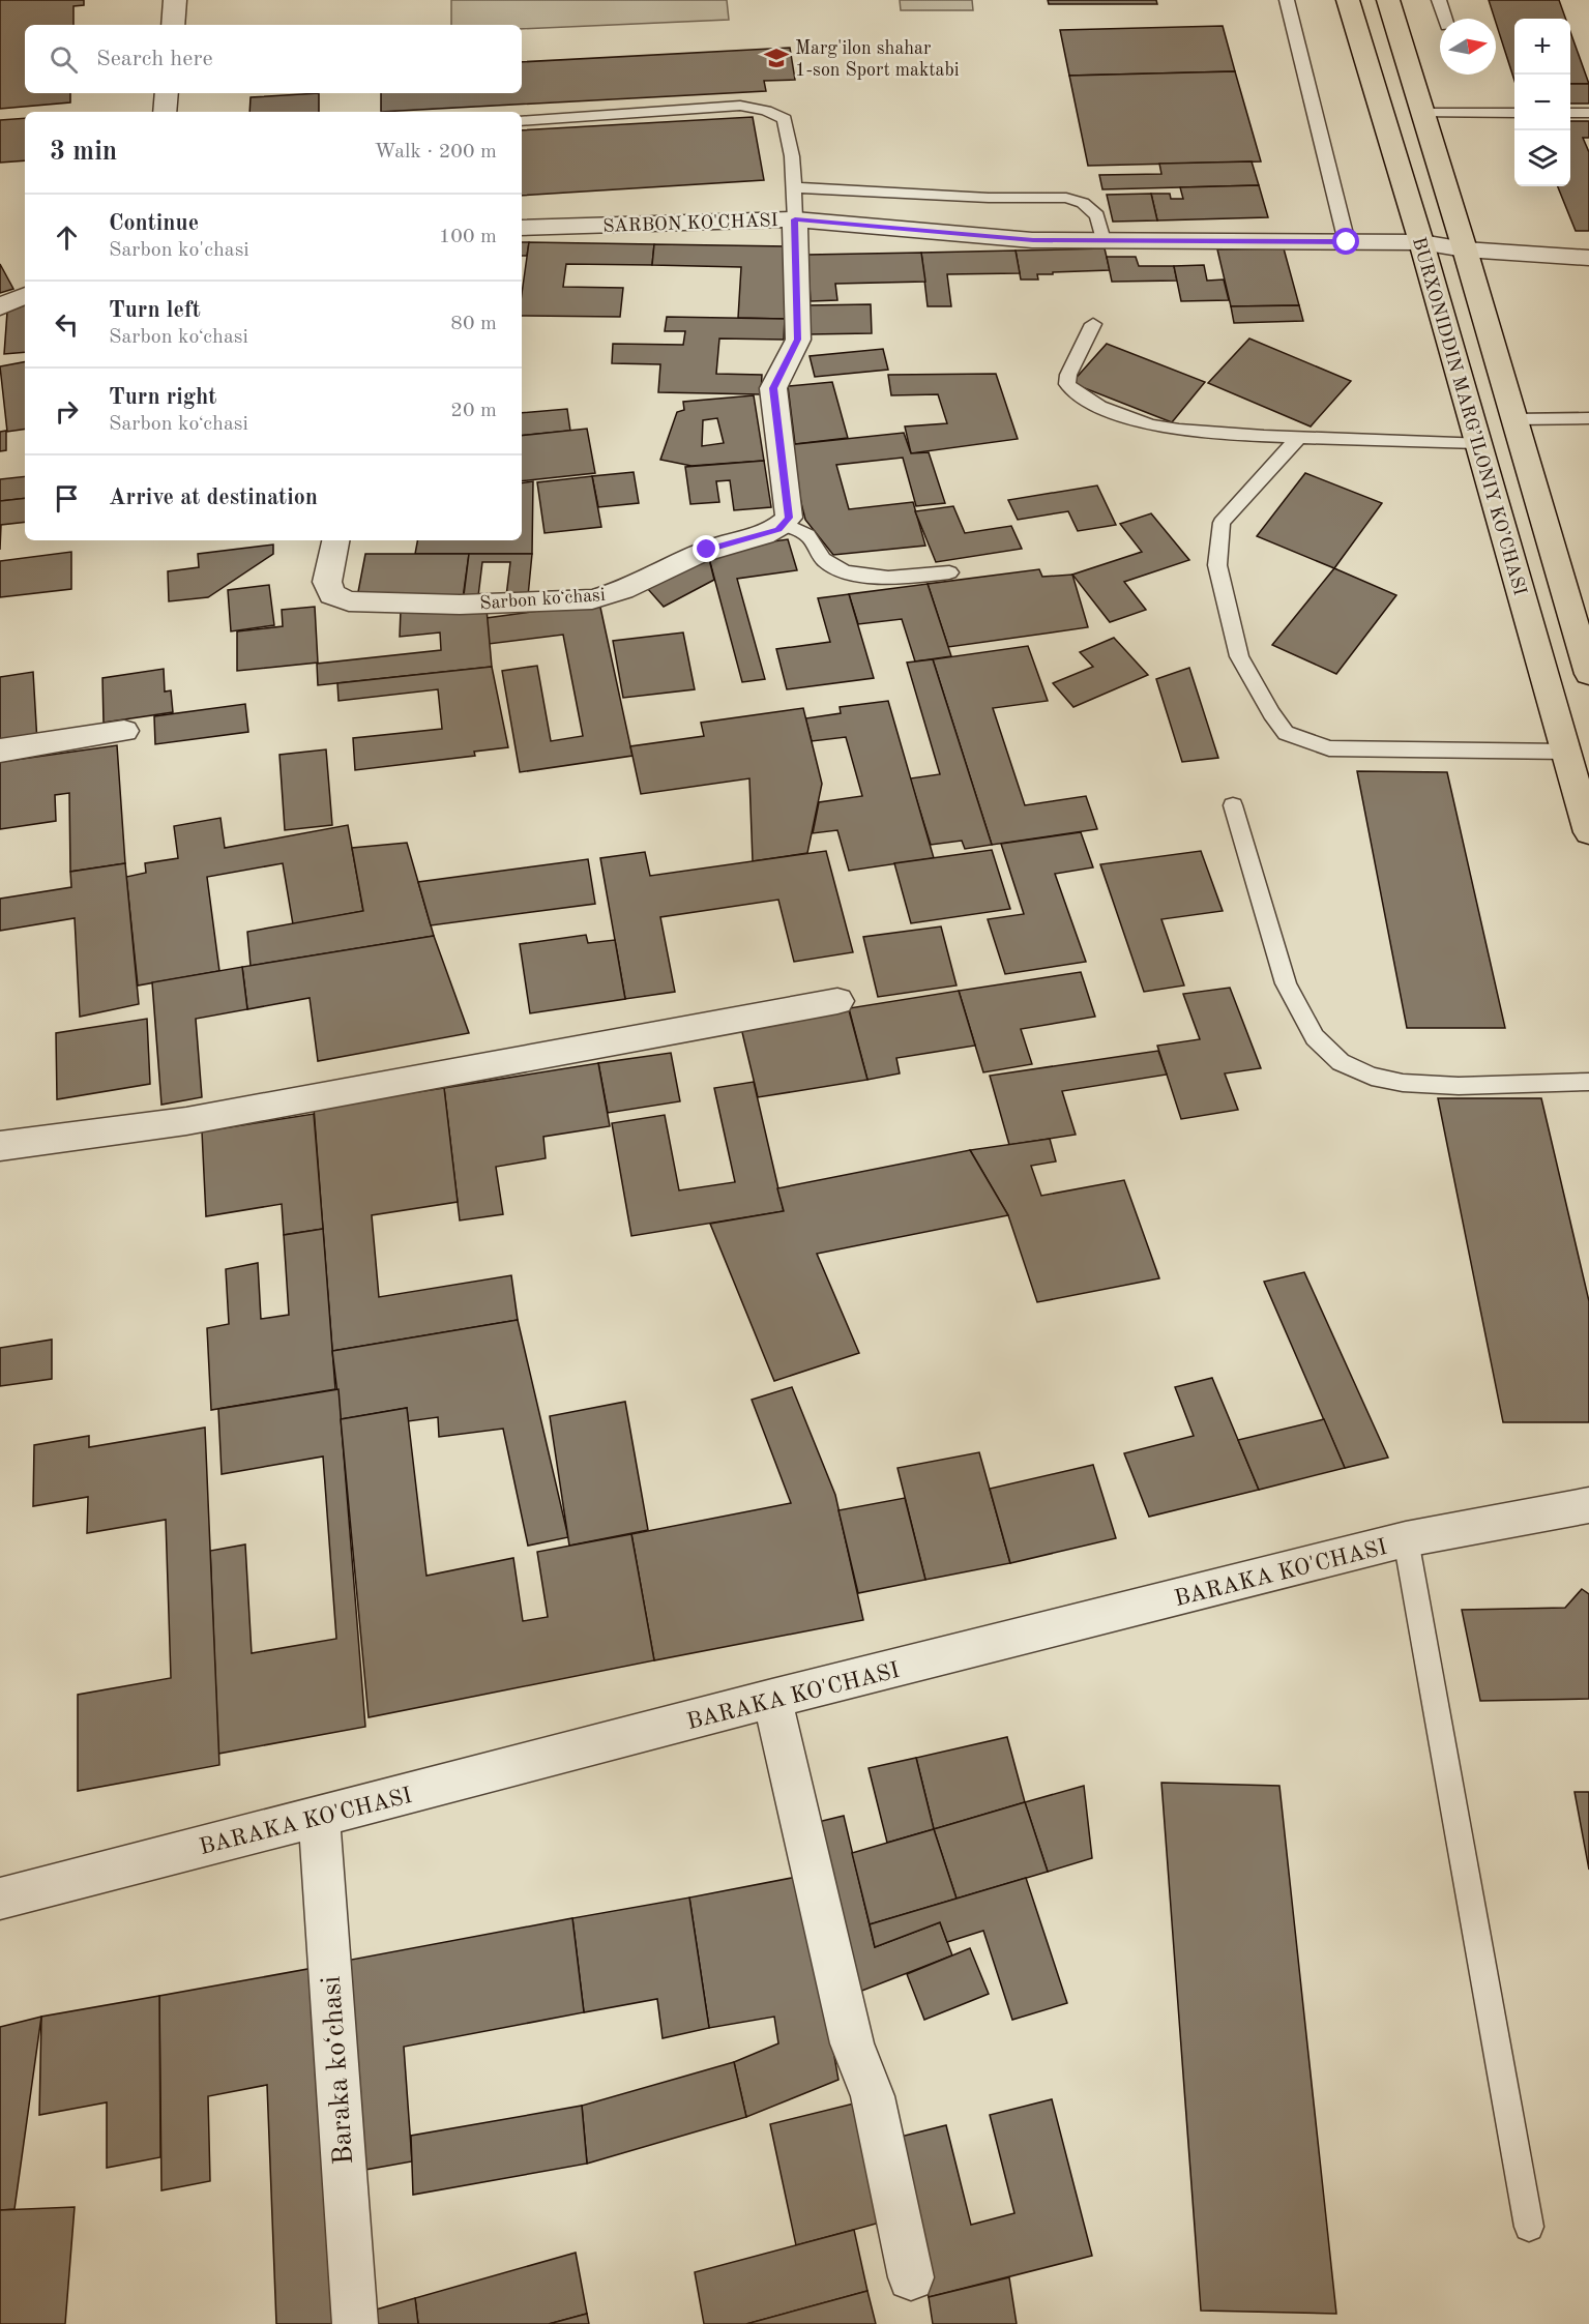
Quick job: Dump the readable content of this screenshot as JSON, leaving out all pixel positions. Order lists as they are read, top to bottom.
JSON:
{
  "streets": {
    "main road": ["BURXONIDDIN MARG’ILONIY KO’CHASI"],
    "street": [
      "SARBON KO'CHASI",
      "Sarbon koʻchasi",
      "BARAKA KO'CHASI",
      "Baraka koʻchasi"
    ]
  },
  "crossings": [
    ["SARBON KO'CHASI", "BURXONIDDIN MARG’ILONIY KO’CHASI"],
    ["BARAKA KO'CHASI", "Baraka koʻchasi"]
  ],
  "places": {
    "school or university": ["Marg'ilon shahar 1-son Sport maktabi"]
  },
  "north": "right",
  "page": {
    "map_buttons": ["+", "−"],
    "search": "Search here",
    "heading": ["3 min", "Walk · 200 m"],
    "list": [
      ["Continue", "Sarbon ko'chasi", "100 m"],
      ["Turn left", "Sarbon koʻchasi", "80 m"],
      ["Turn right", "Sarbon koʻchasi", "20 m"],
      "Arrive at destination"
    ]
  }
}
